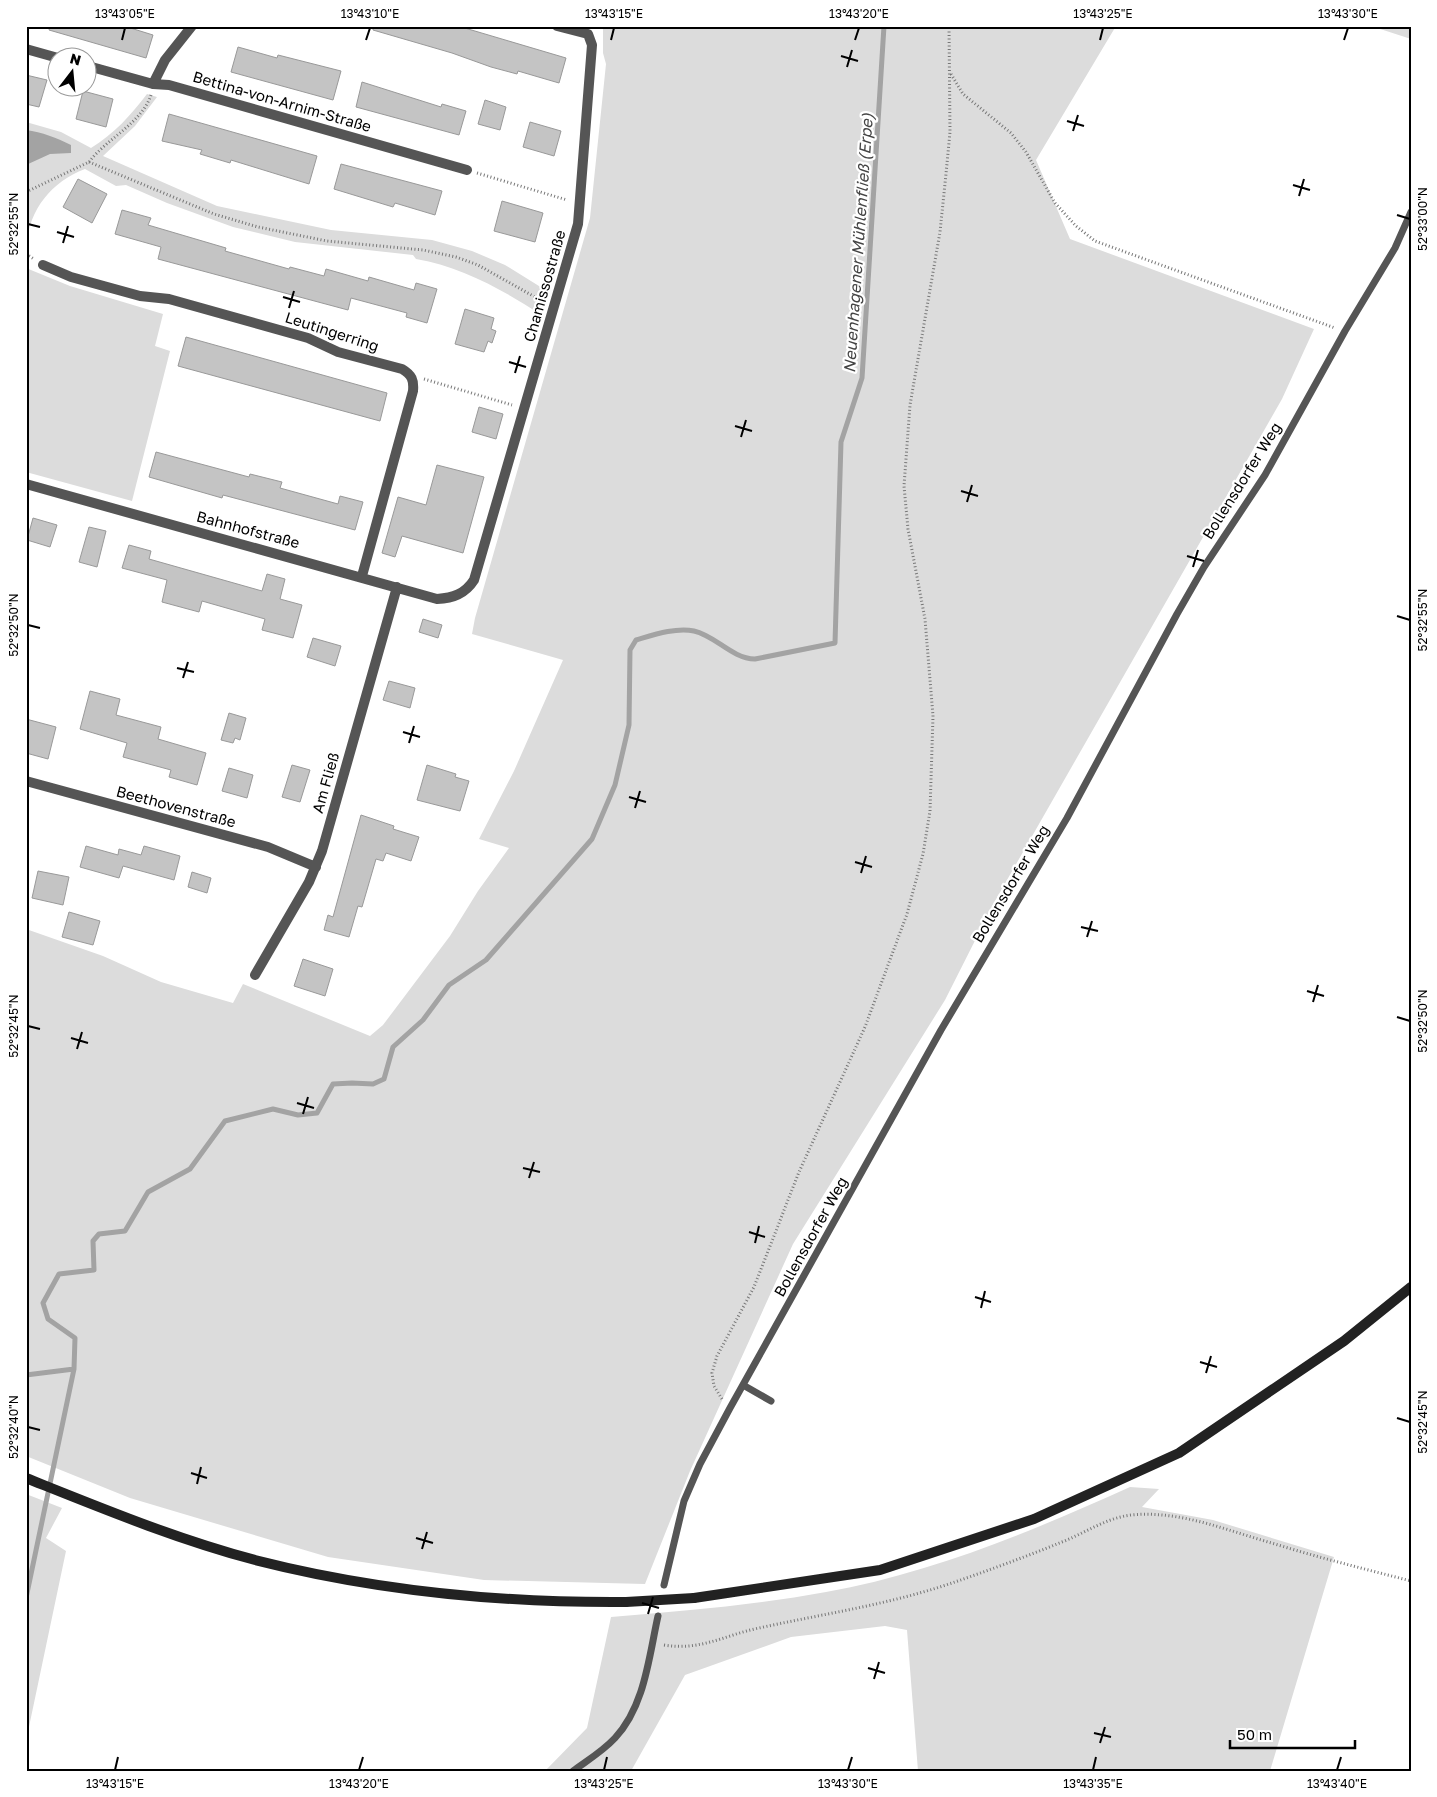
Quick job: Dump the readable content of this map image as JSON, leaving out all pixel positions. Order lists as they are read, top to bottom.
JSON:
{
  "streets": {
    "street": [
      "Bettina-von-Arnim-Straße",
      "Chamissostraße",
      "Leutingerring",
      "Bahnhofstraße",
      "Am Fließ",
      "Beethovenstraße"
    ],
    "lane": ["Bollensdorfer Weg"]
  },
  "crossings": [
    ["Chamissostraße", "Bahnhofstraße"],
    ["Bahnhofstraße", "Am Fließ"],
    ["Am Fließ", "Beethovenstraße"]
  ],
  "water": ["Neuenhagener Mühlenfließ (Erpe)"],
  "scale_bar": "50 m",
  "north": "top",
  "coordinates": [
    "13°43'05\"E",
    "13°43'10\"E",
    "13°43'15\"E",
    "13°43'20\"E",
    "13°43'25\"E",
    "13°43'30\"E",
    "52°33'00\"N",
    "52°32'55\"N",
    "52°32'50\"N",
    "52°32'45\"N",
    "52°32'40\"N",
    "13°43'35\"E",
    "13°43'40\"E"
  ]
}
